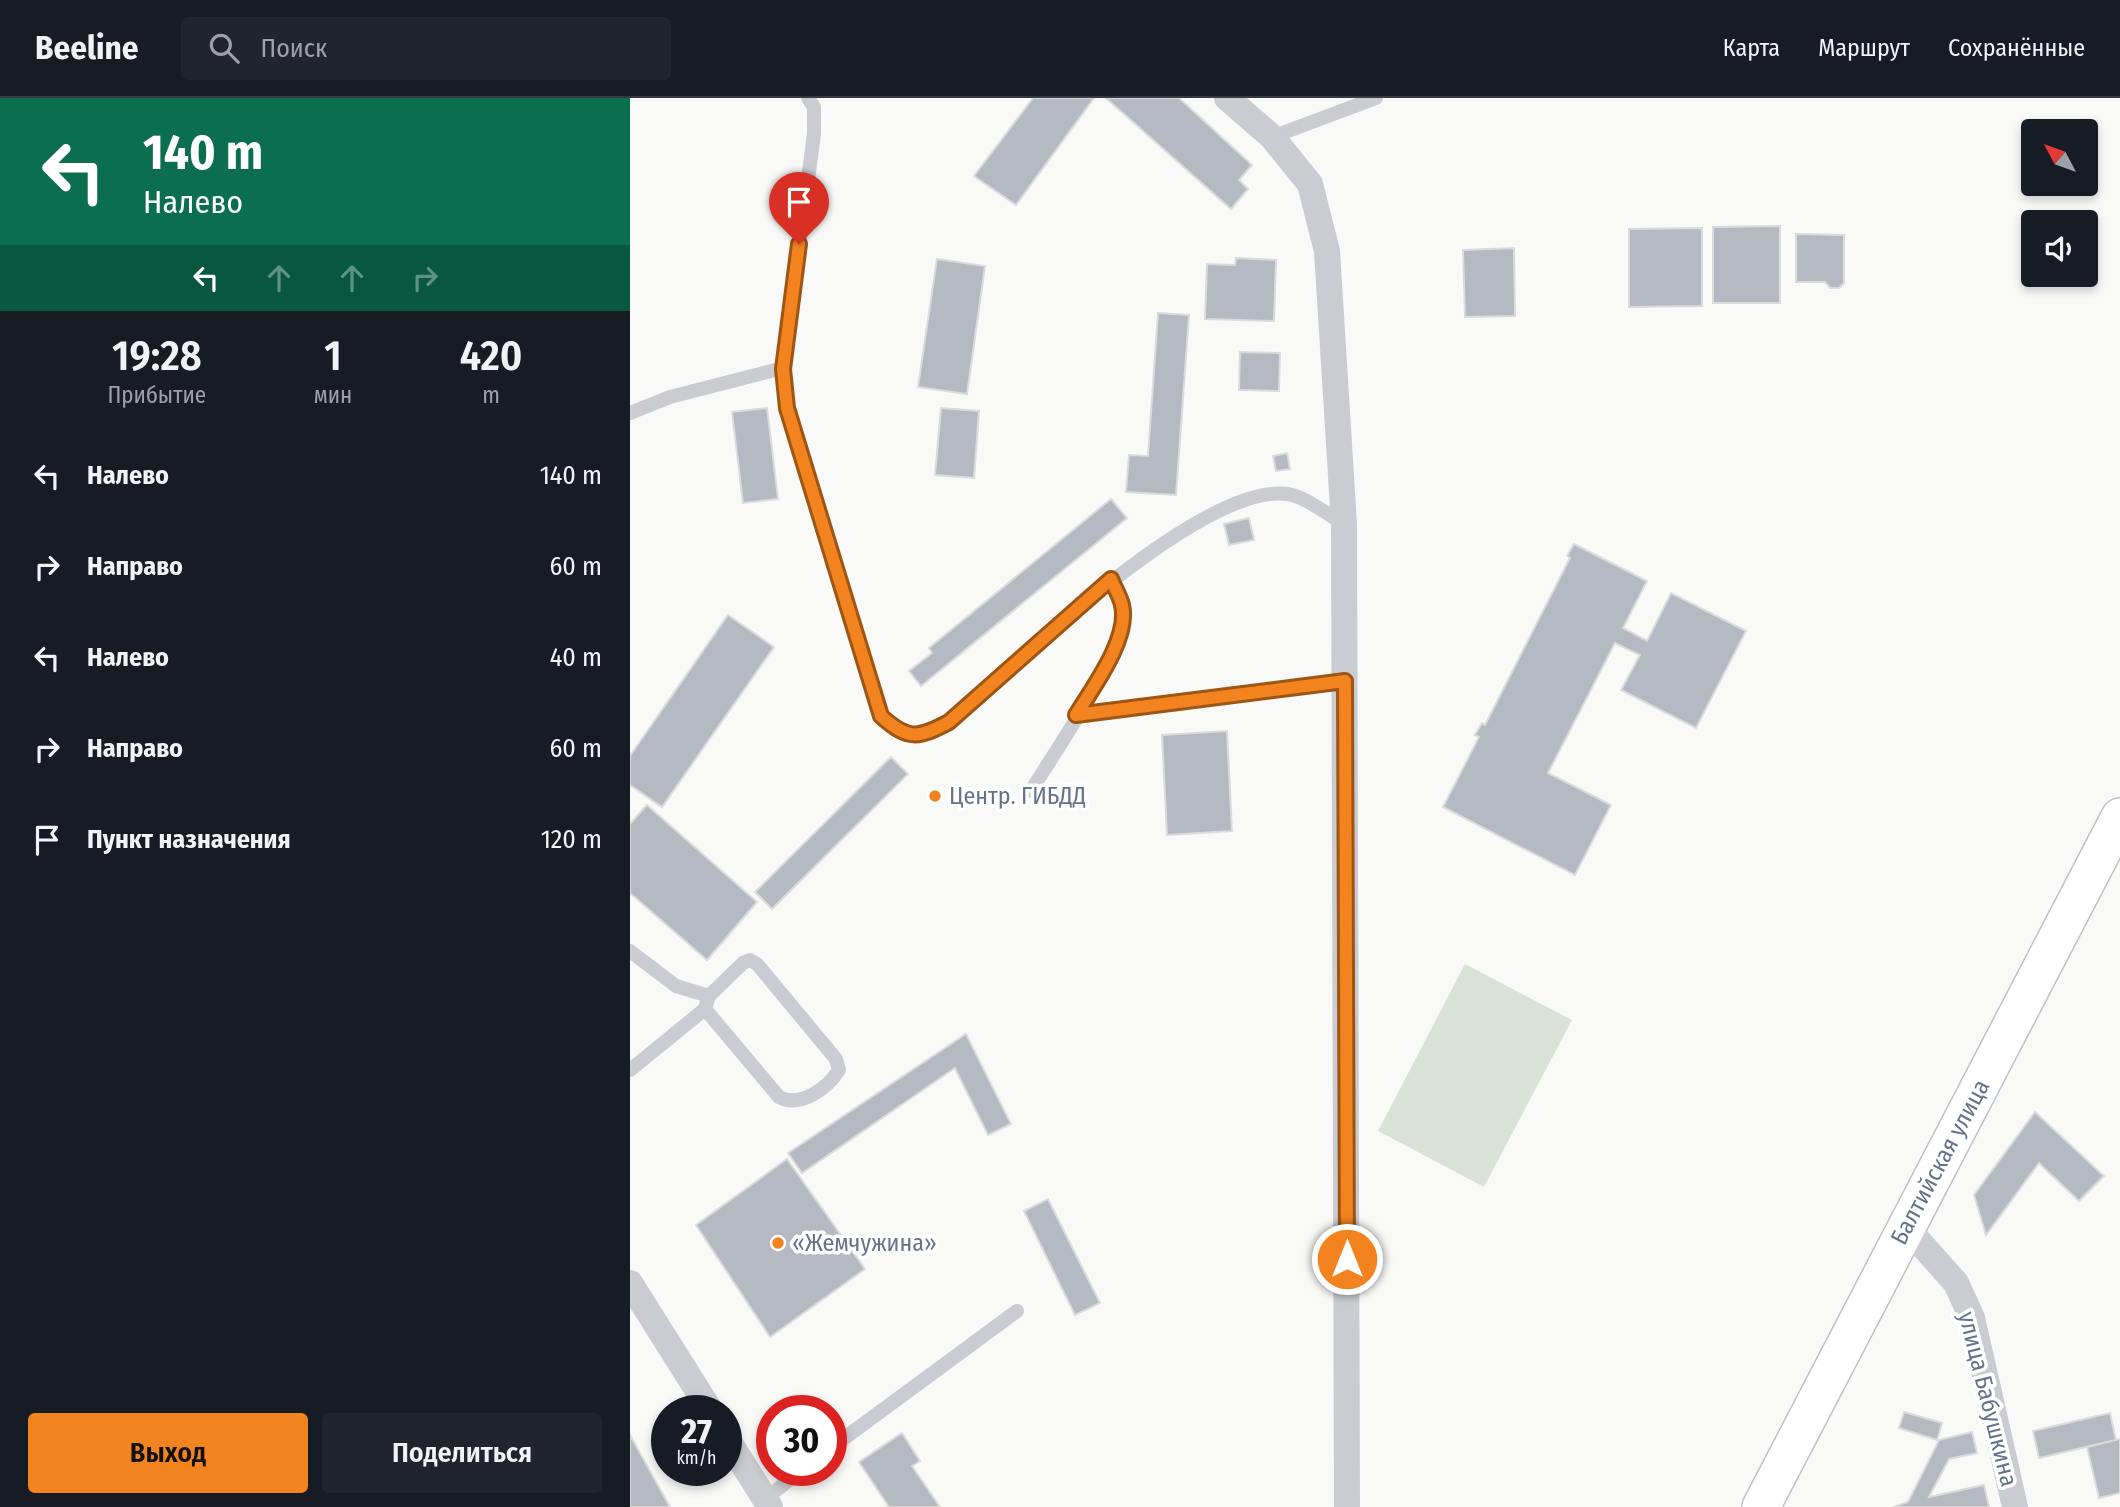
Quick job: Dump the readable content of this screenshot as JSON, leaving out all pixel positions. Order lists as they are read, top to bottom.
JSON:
{
  "streets": {
    "main road": ["Балтийская улица"],
    "street": ["улица Бабушкина"]
  },
  "crossings": [
    ["Балтийская улица", "улица Бабушкина"]
  ],
  "places": ["Центр. ГИБДД", "«Жемчужина»"],
  "north": "top left",
  "page": {
    "header": "Beeline",
    "search": "Поиск",
    "nav": ["Карта", "Маршрут", "Сохранённые"],
    "turn": ["140 m", "Налево"],
    "eta": [
      "19:28",
      "Прибытие",
      "1",
      "мин",
      "420",
      "m"
    ],
    "list": [
      {
        "name": "Налево",
        "value": "140 m"
      },
      {
        "name": "Направо",
        "value": "60 m"
      },
      {
        "name": "Налево",
        "value": "40 m"
      },
      {
        "name": "Направо",
        "value": "60 m"
      },
      {
        "name": "Пункт назначения",
        "value": "120 m"
      }
    ],
    "speed": "27 km/h",
    "limit": "30",
    "buttons": ["Выход", "Поделиться"]
  }
}
